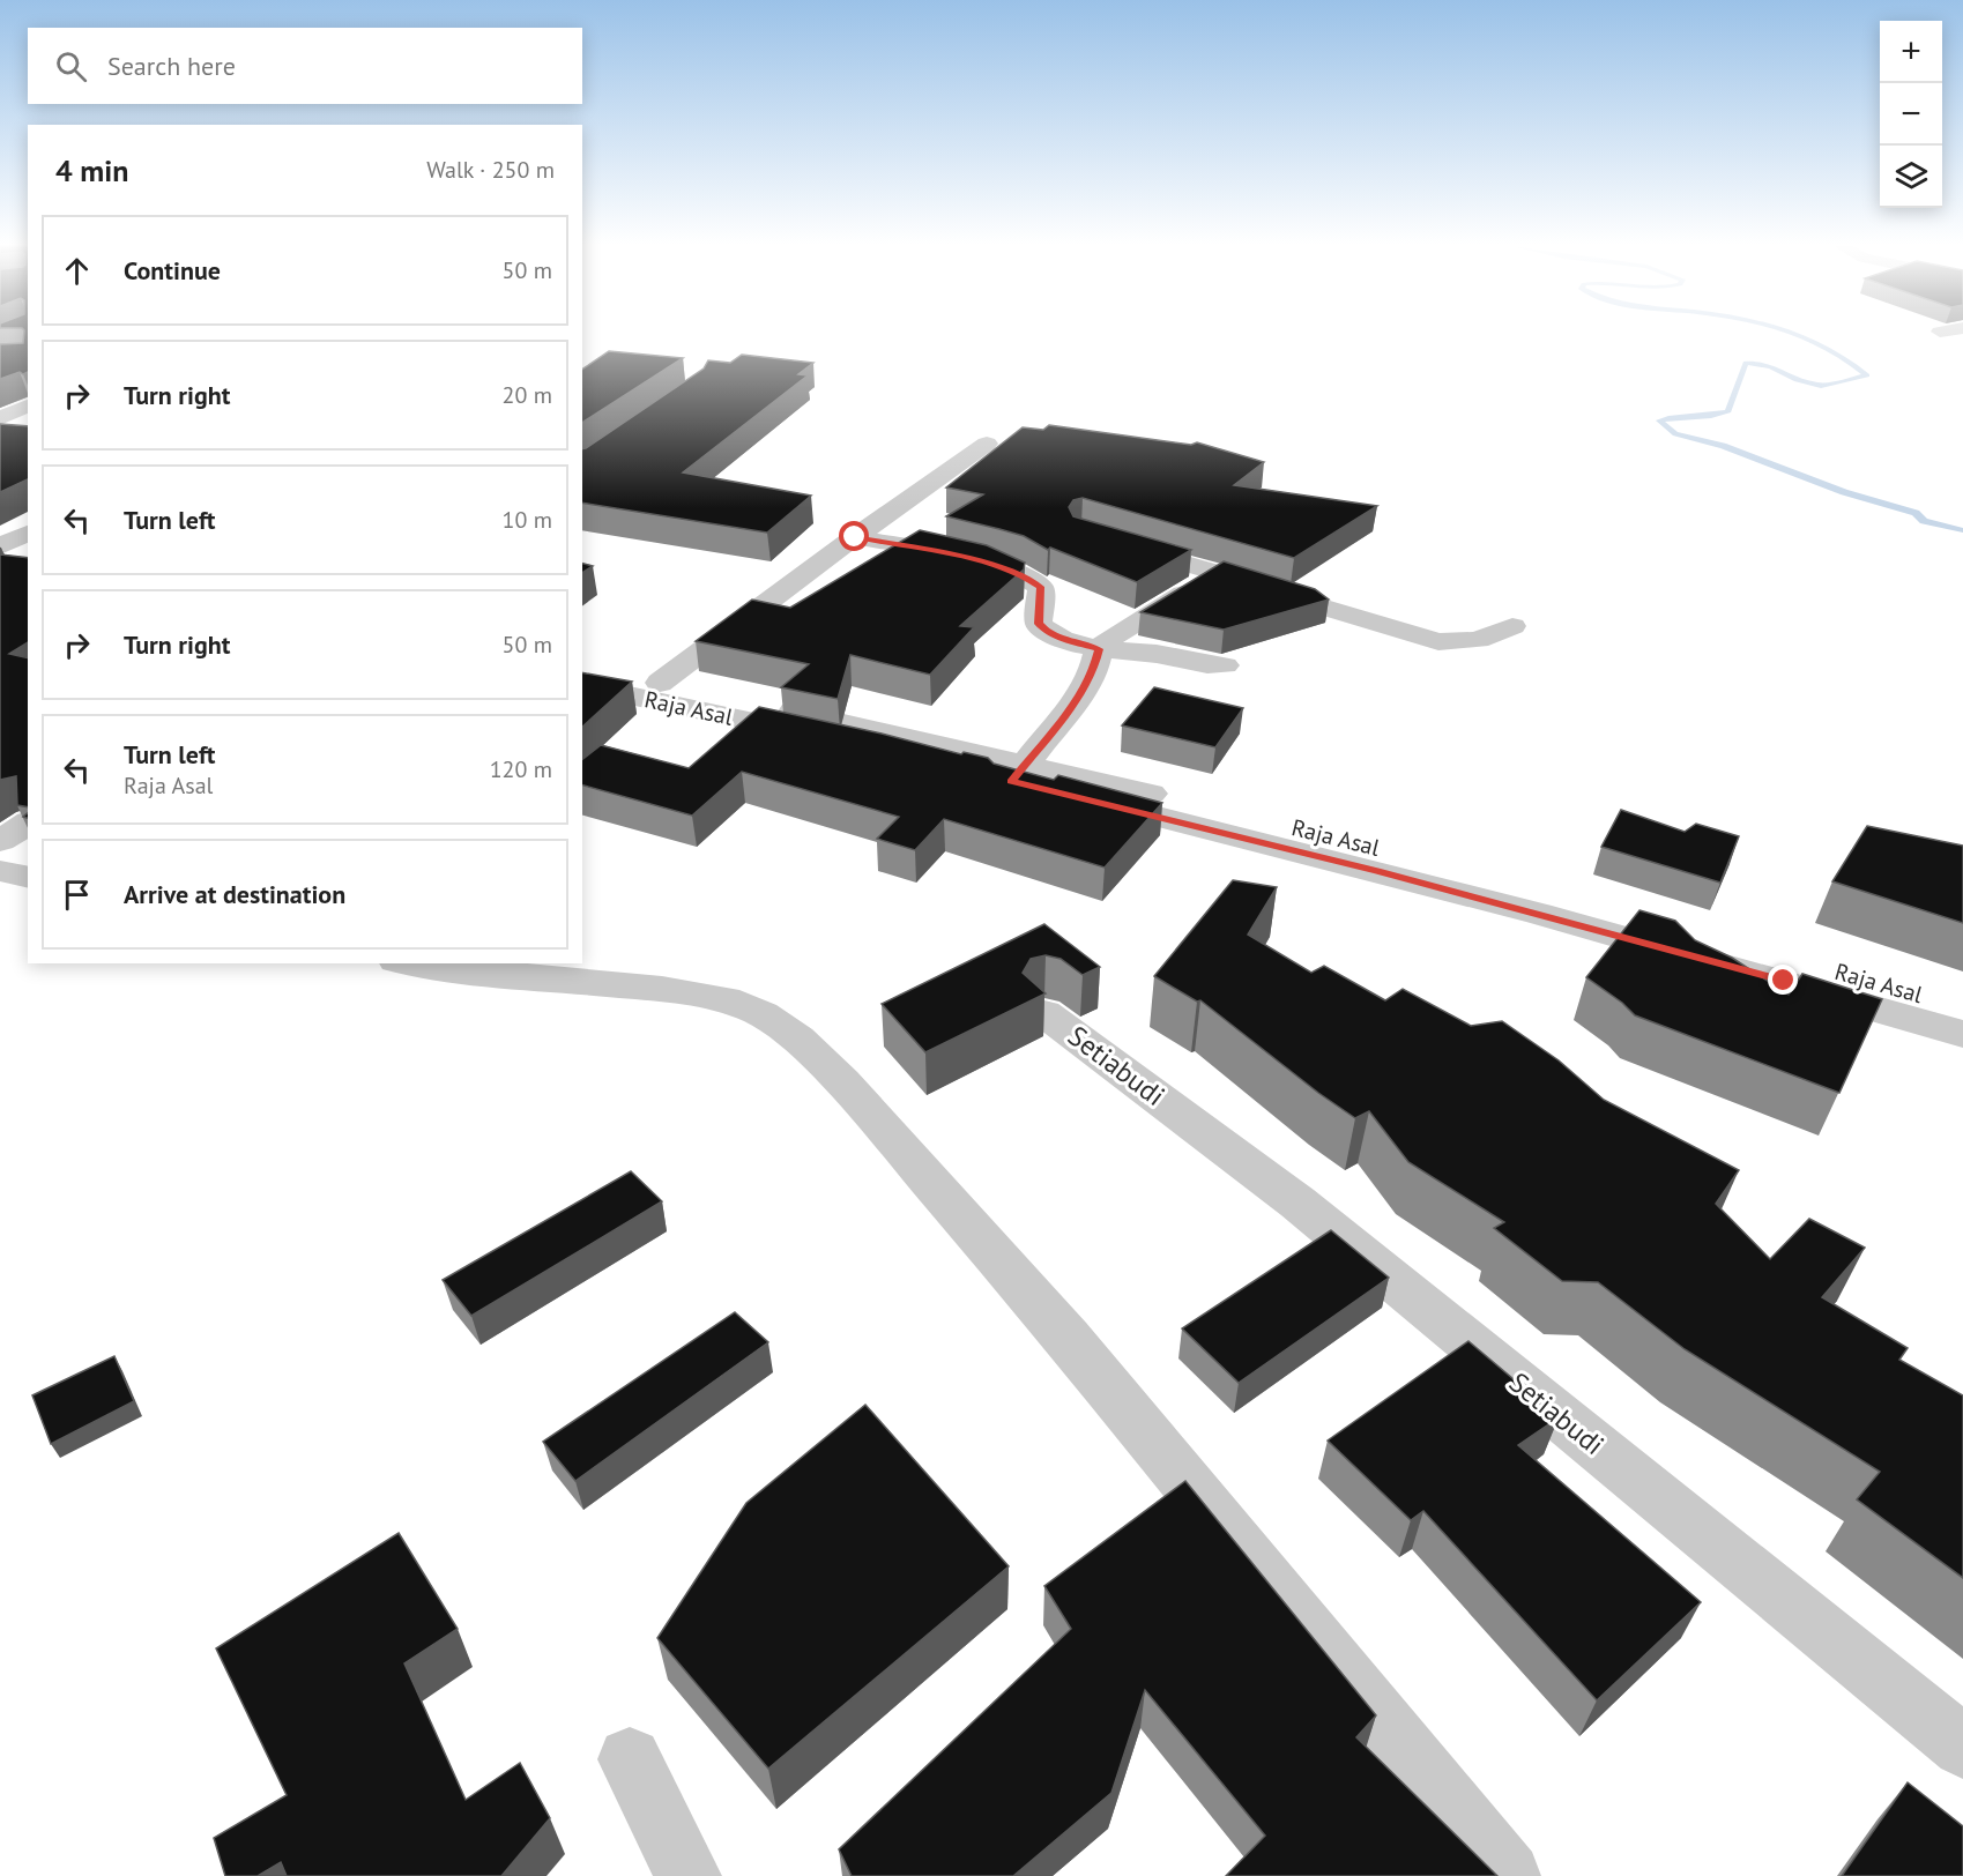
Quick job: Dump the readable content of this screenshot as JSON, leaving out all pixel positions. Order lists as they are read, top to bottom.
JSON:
{
  "streets": {
    "street": ["Raja Asal", "Setiabudi"]
  },
  "page": {
    "map_buttons": ["+", "−"],
    "search": "Search here",
    "heading": ["4 min", "Walk · 250 m"],
    "list": [
      ["Continue", "50 m"],
      ["Turn right", "20 m"],
      ["Turn left", "10 m"],
      ["Turn right", "50 m"],
      ["Turn left", "Raja Asal", "120 m"],
      "Arrive at destination"
    ]
  }
}
